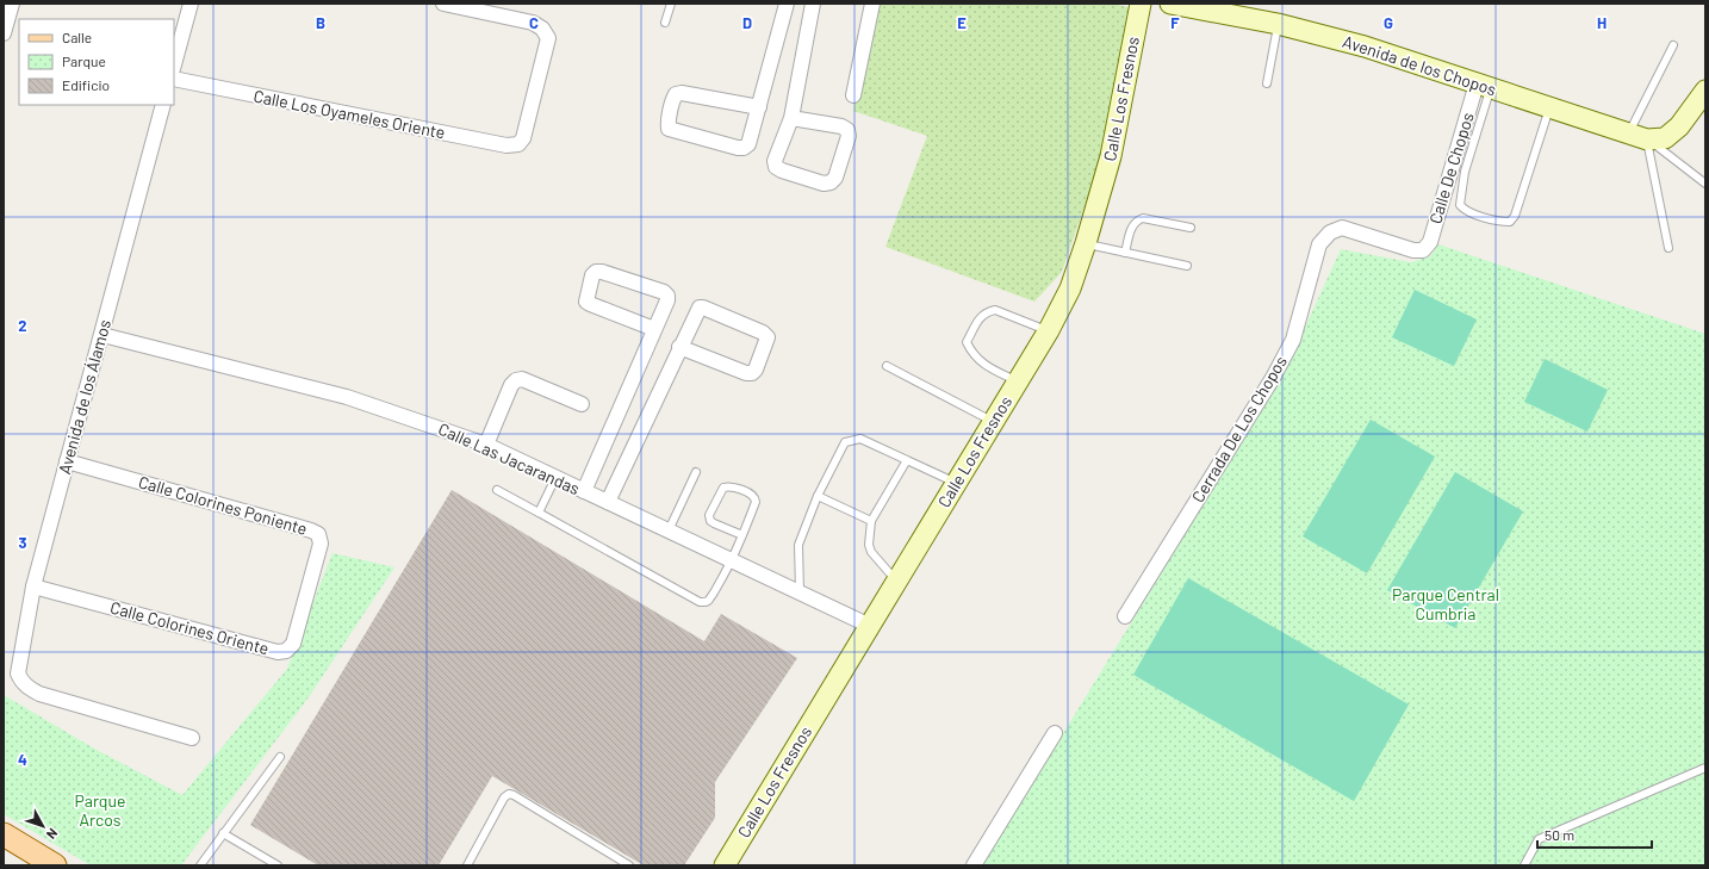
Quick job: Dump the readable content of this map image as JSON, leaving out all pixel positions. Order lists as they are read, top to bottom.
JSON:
{
  "streets": {
    "street": [
      "Avenida de los Chopos",
      "Calle Los Fresnos",
      "Calle Los Oyameles Oriente",
      "Calle De Chopos",
      "Avenida de los Álamos",
      "Cerrada De Los Chopos",
      "Calle Las Jacarandas",
      "Calle Colorines Poniente",
      "Calle Colorines Oriente"
    ]
  },
  "crossings": [
    ["Avenida de los Chopos", "Calle De Chopos"],
    ["Calle Los Fresnos", "Calle Las Jacarandas"],
    ["Calle De Chopos", "Cerrada De Los Chopos"],
    ["Avenida de los Álamos", "Calle Las Jacarandas"],
    ["Avenida de los Álamos", "Calle Colorines Poniente"],
    ["Avenida de los Álamos", "Calle Colorines Oriente"],
    ["Calle Colorines Poniente", "Calle Colorines Oriente"]
  ],
  "parks": ["Parque Central Cumbria", "Parque Arcos"],
  "legend": ["Calle", "Parque", "Edificio"],
  "scale_bar": "50 m",
  "north": "bottom right",
  "grid": {
    "columns": [
      "B",
      "C",
      "D",
      "E",
      "F",
      "G",
      "H"
    ],
    "rows": ["2", "3", "4"]
  }
}
